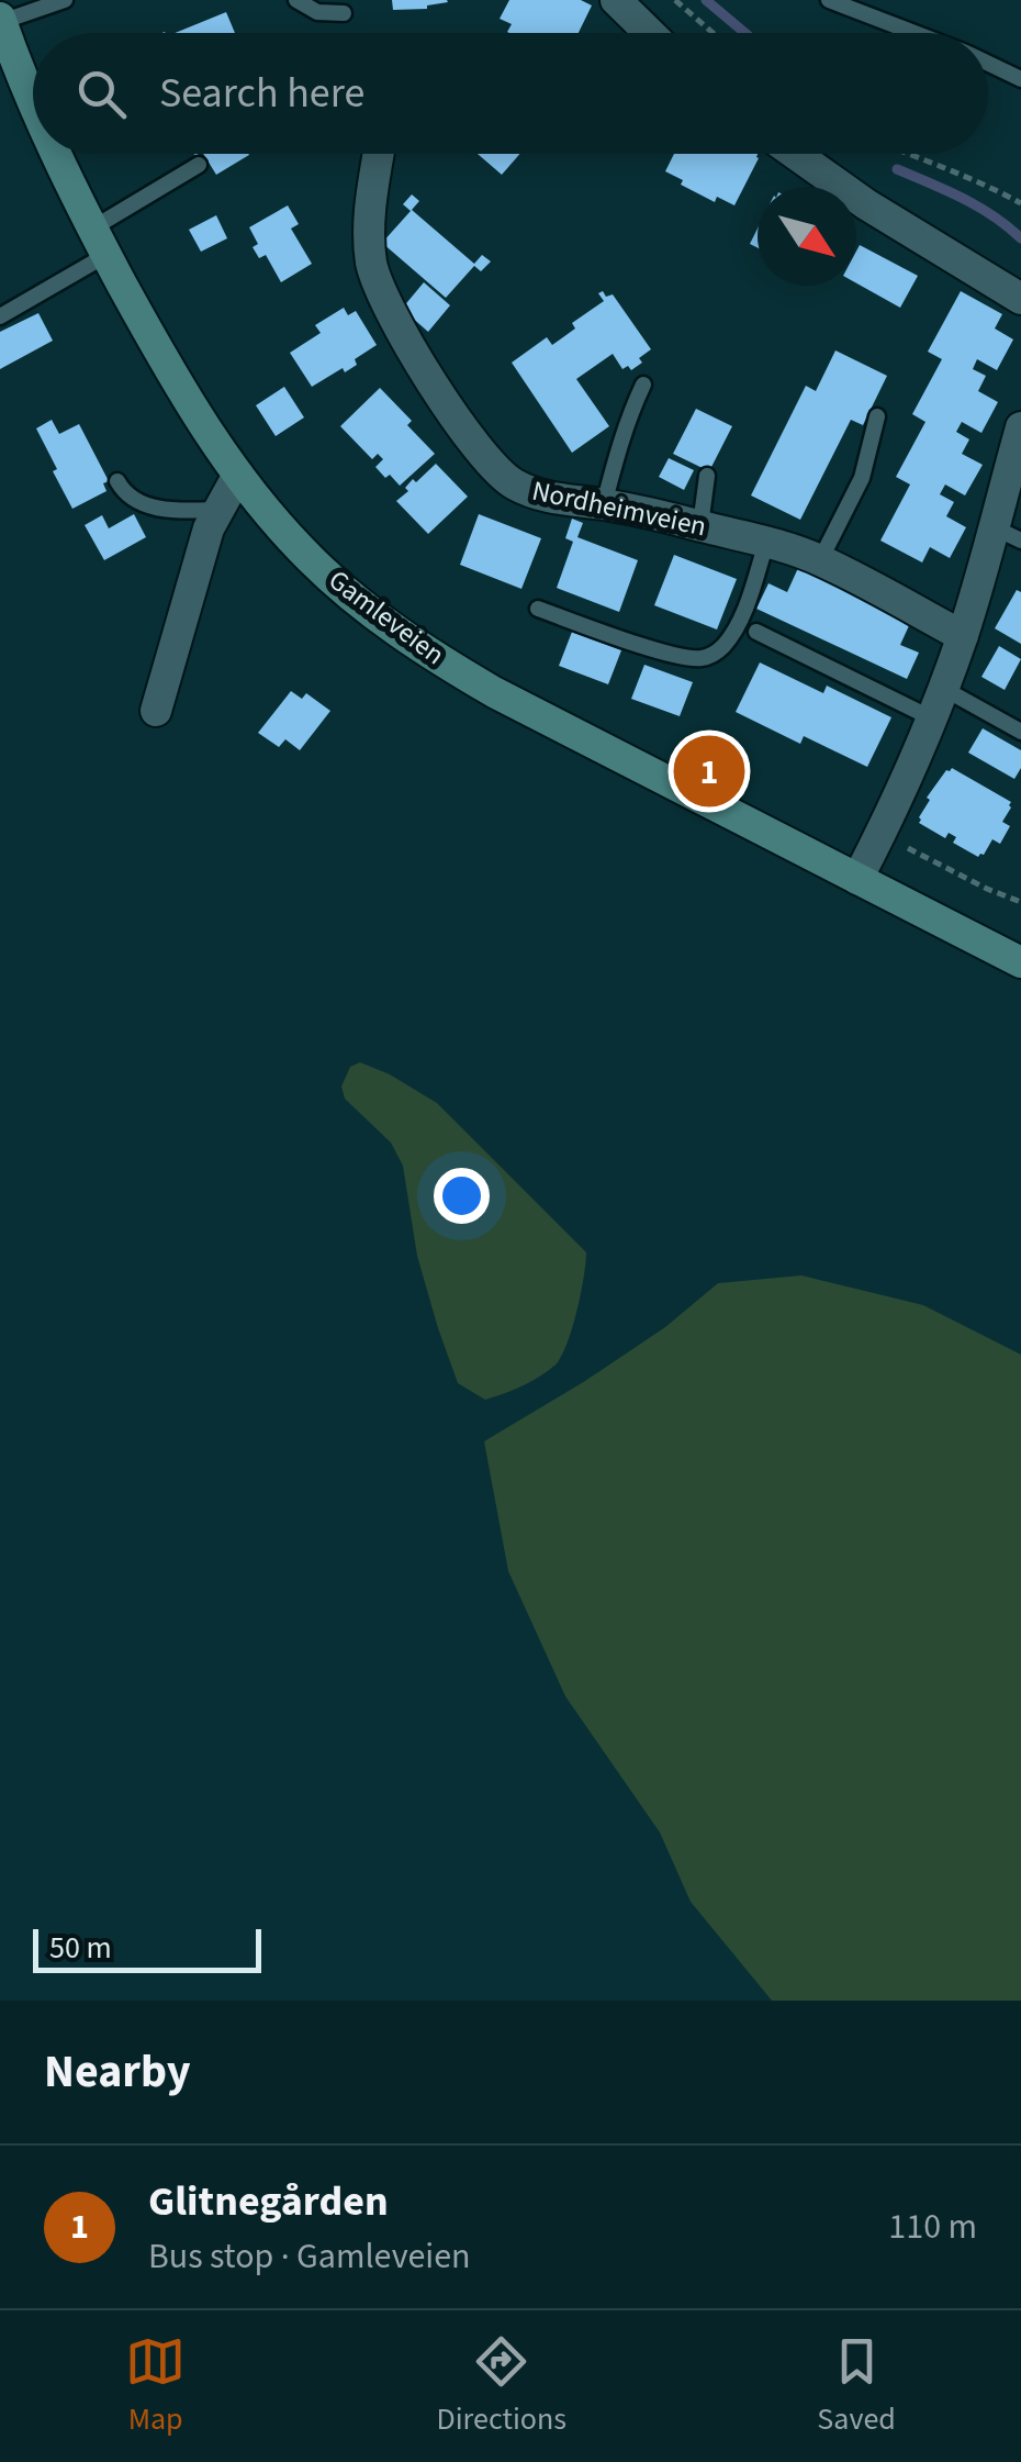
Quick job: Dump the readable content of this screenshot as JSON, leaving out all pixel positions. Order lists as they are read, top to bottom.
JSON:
{
  "streets": {
    "main road": ["Gamleveien"],
    "street": ["Nordheimveien"]
  },
  "scale_bar": "50 m",
  "north": "bottom right",
  "page": {
    "search": "Search here",
    "pins": "1",
    "scale": "50 m",
    "heading": "Nearby",
    "list": [
      {
        "mark": "1",
        "name": "Glitnegården",
        "note": "Bus stop · Gamleveien",
        "value": "110 m"
      }
    ],
    "nav": ["Map", "Directions", "Saved"]
  }
}
